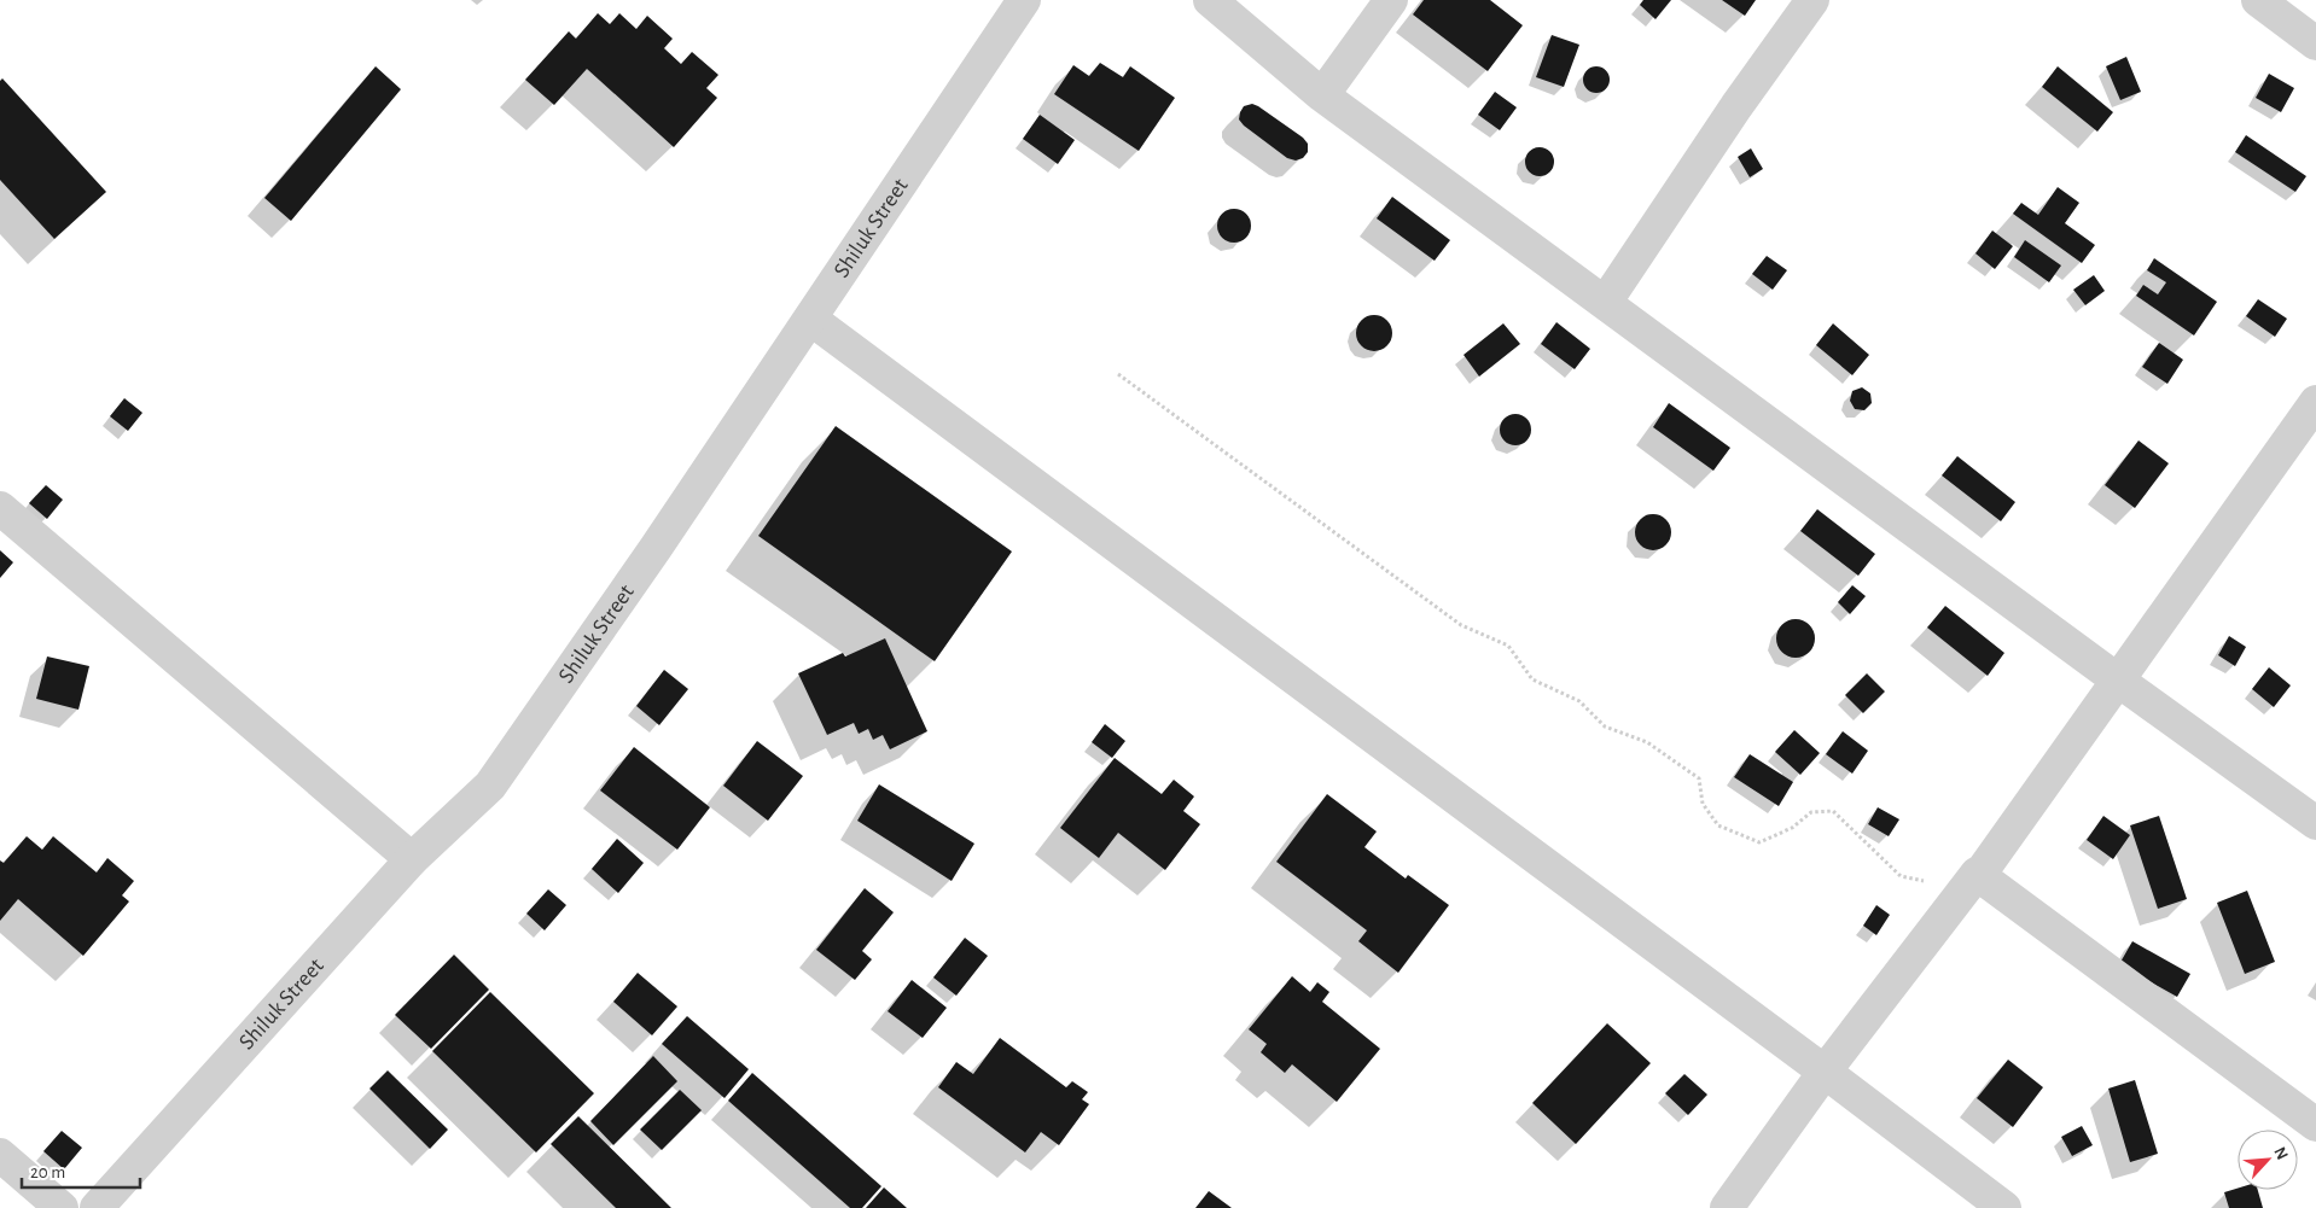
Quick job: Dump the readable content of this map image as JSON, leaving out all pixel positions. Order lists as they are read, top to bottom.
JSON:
{
  "streets": {
    "street": ["Shiluk Street"]
  },
  "scale_bar": "20 m",
  "north": "top right"
}
